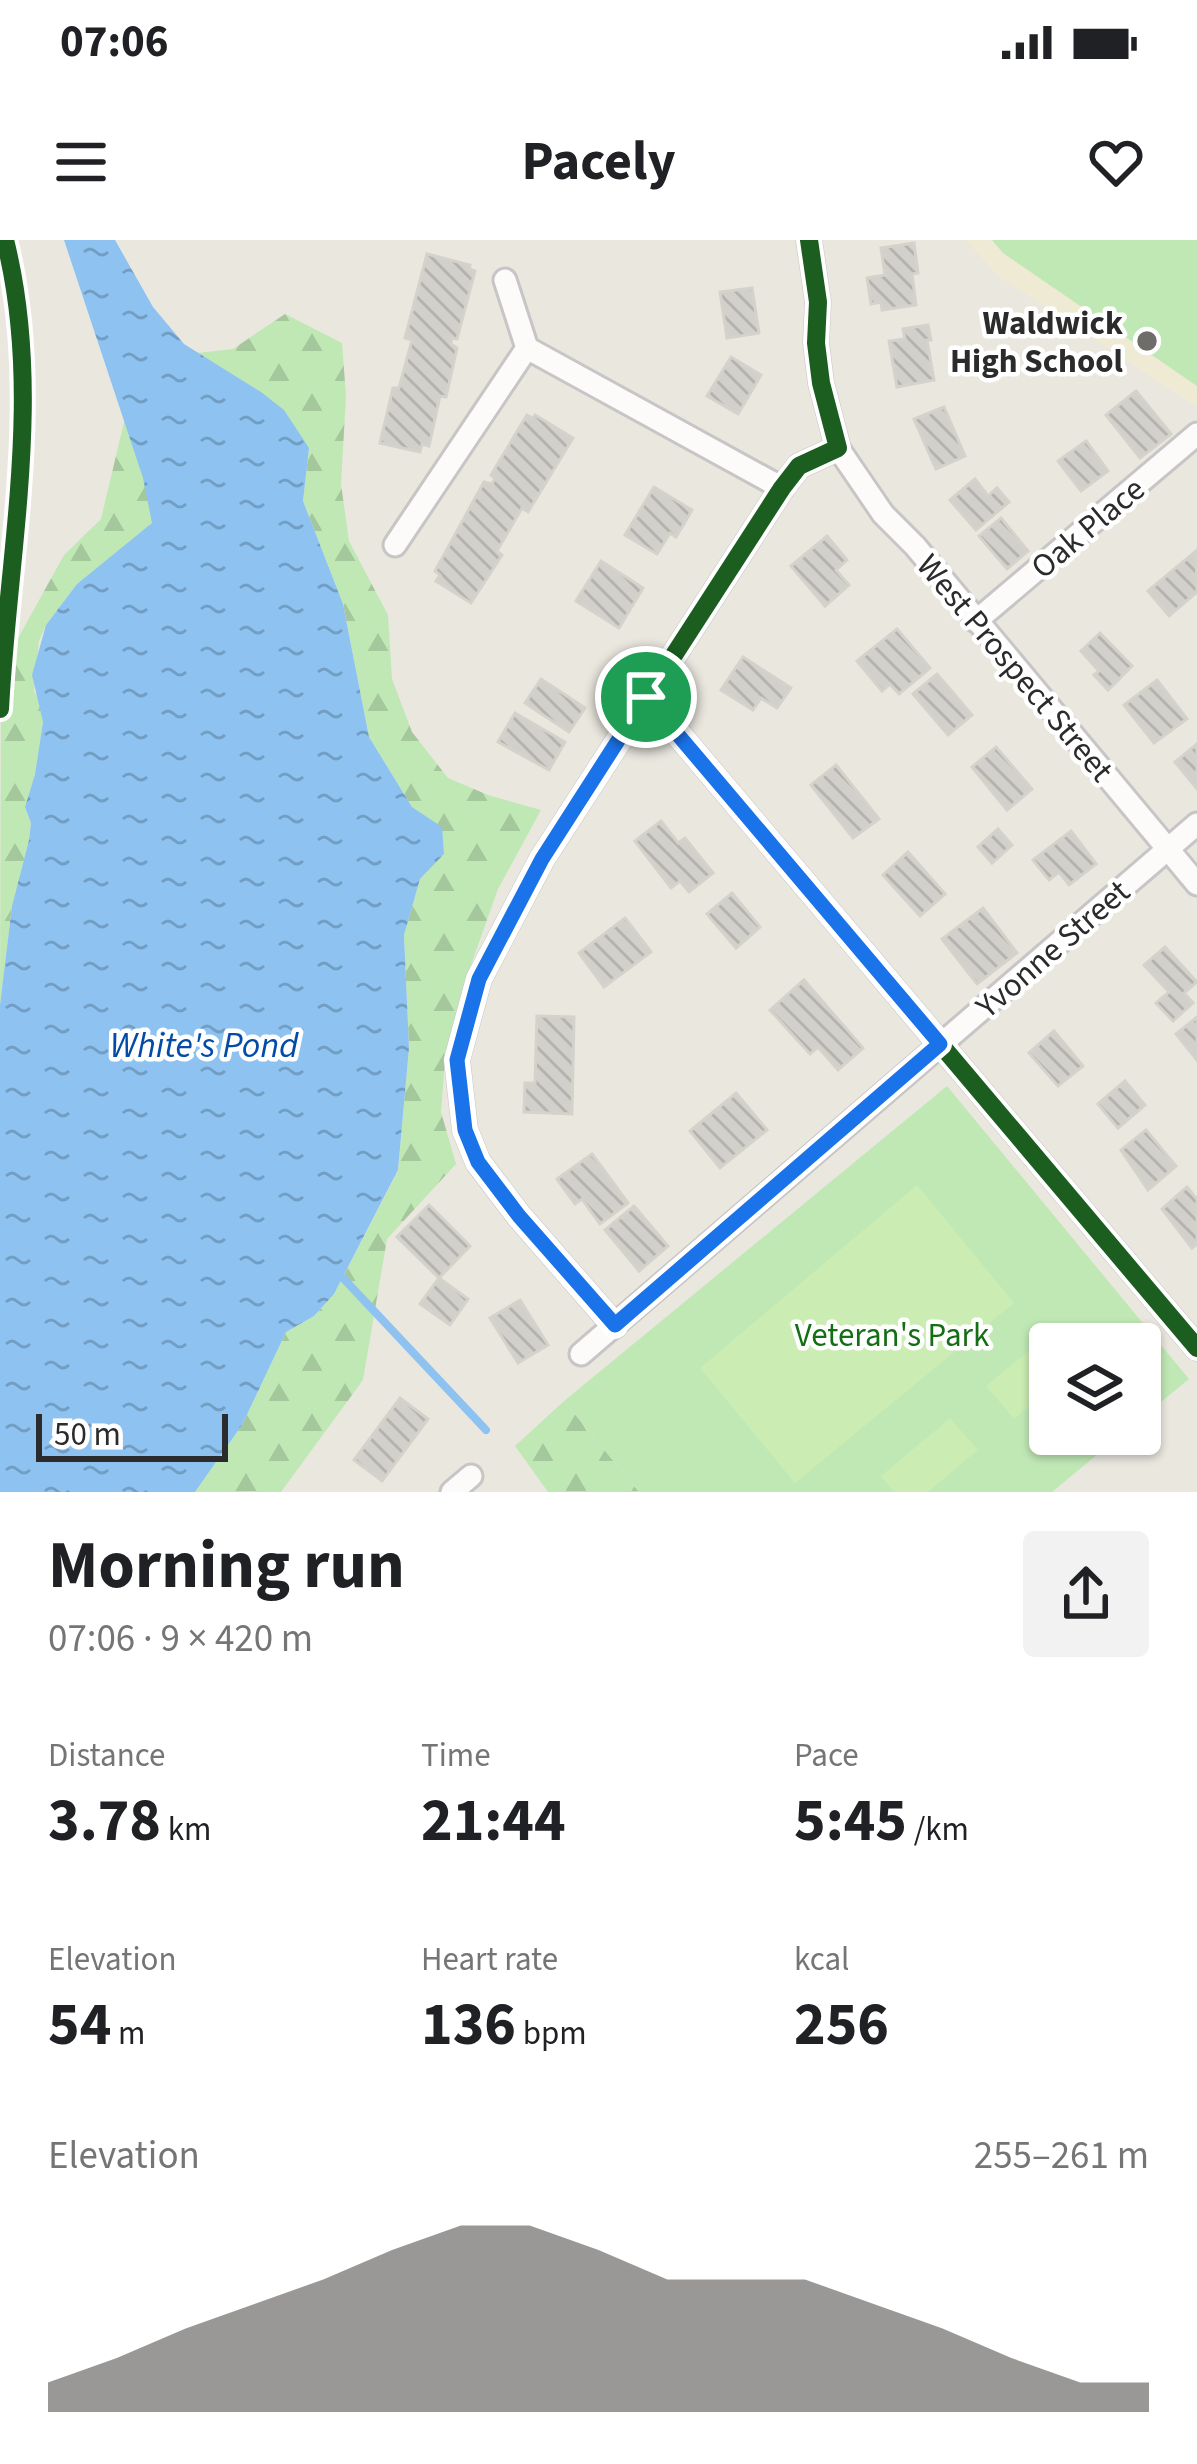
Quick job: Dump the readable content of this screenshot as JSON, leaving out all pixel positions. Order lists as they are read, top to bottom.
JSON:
{
  "streets": {
    "street": ["Oak Place", "West Prospect Street", "Yvonne Street"]
  },
  "crossings": [
    ["Oak Place", "West Prospect Street"],
    ["West Prospect Street", "Yvonne Street"]
  ],
  "water": ["White's Pond"],
  "parks": ["Veteran's Park"],
  "places": ["Waldwick High School"],
  "scale_bar": "50 m",
  "page": {
    "status": "07:06",
    "header": "Pacely",
    "scale": "50 m",
    "heading": ["Morning run", "07:06 · 9 × 420 m"],
    "stats": [
      ["Distance", "3.78 km"],
      ["Time", "21:44"],
      ["Pace", "5:45 /km"],
      ["Elevation", "54 m"],
      ["Heart rate", "136 bpm"],
      ["kcal", "256"]
    ],
    "chart": ["Elevation", "255–261 m"]
  }
}
